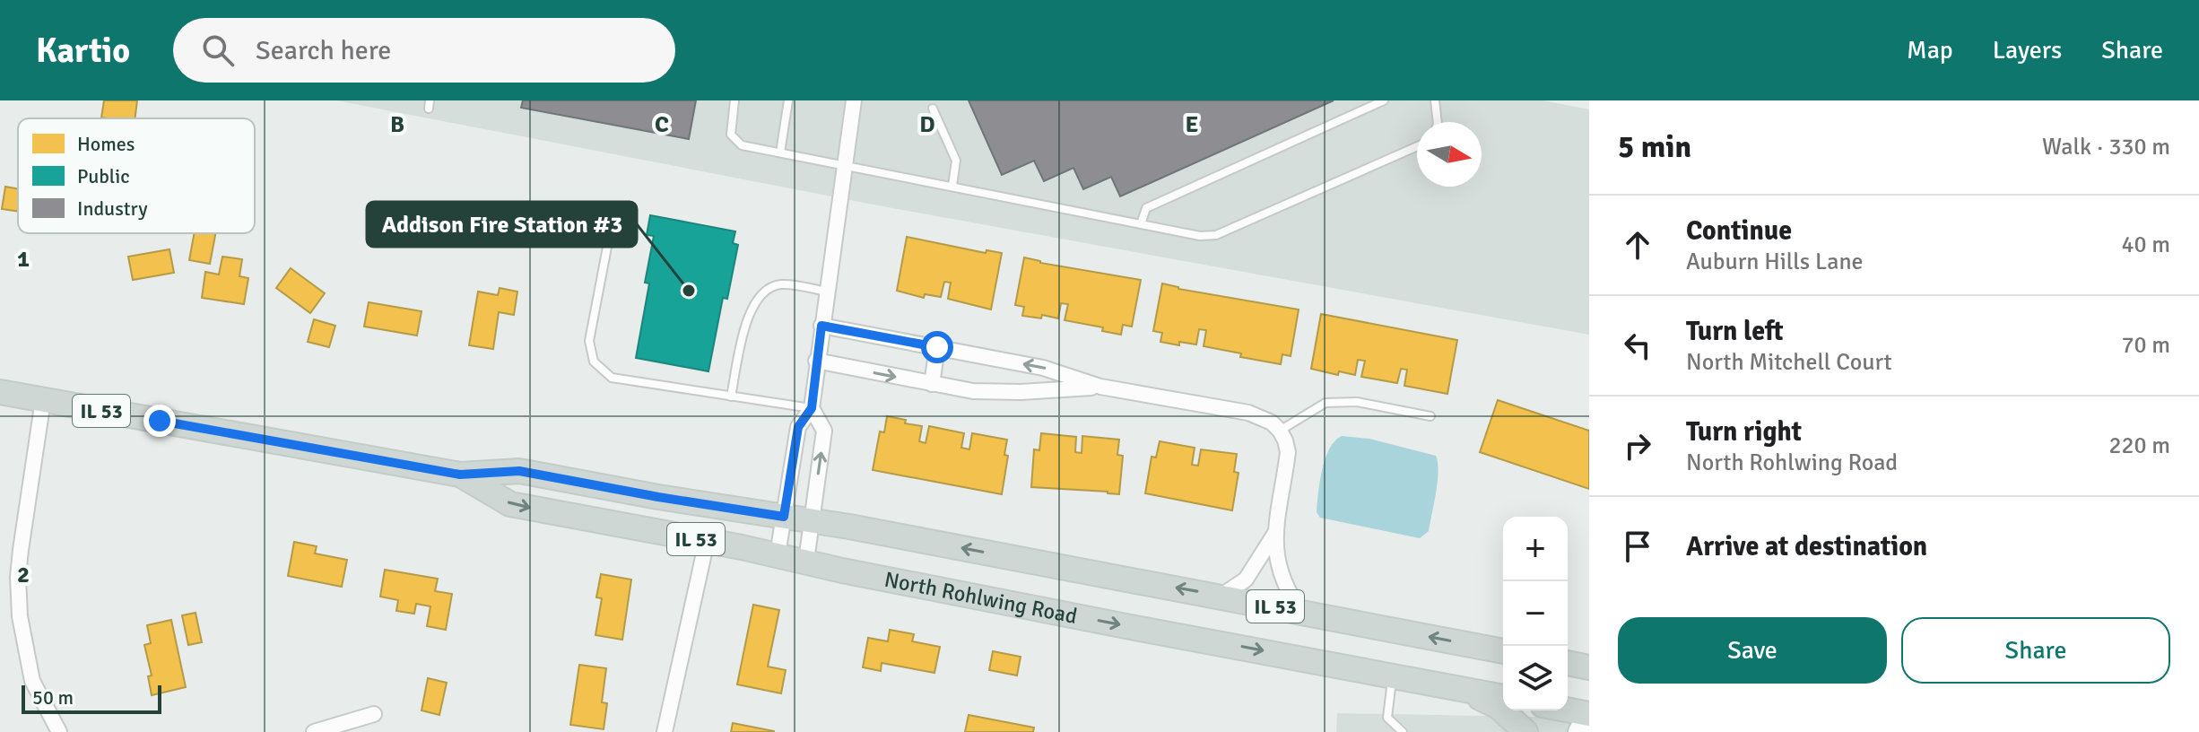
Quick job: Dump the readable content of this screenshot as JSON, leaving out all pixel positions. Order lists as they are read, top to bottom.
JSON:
{
  "streets": {
    "main road": ["IL 53", "North Rohlwing Road"]
  },
  "crossings": [
    ["IL 53", "North Rohlwing Road"]
  ],
  "places": ["Addison Fire Station #3"],
  "legend": ["Homes", "Public", "Industry"],
  "scale_bar": "50 m",
  "north": "right",
  "page": {
    "header": "Kartio",
    "search": "Search here",
    "nav": ["Map", "Layers", "Share"],
    "heading": ["5 min", "Walk · 330 m"],
    "list": [
      ["Continue", "Auburn Hills Lane", "40 m"],
      ["Turn left", "North Mitchell Court", "70 m"],
      ["Turn right", "North Rohlwing Road", "220 m"],
      "Arrive at destination"
    ],
    "map_buttons": ["+", "−"],
    "buttons": ["Save", "Share"],
    "scale": "50 m"
  },
  "grid": {
    "columns": [
      "B",
      "C",
      "D",
      "E"
    ],
    "rows": ["1", "2"]
  }
}
